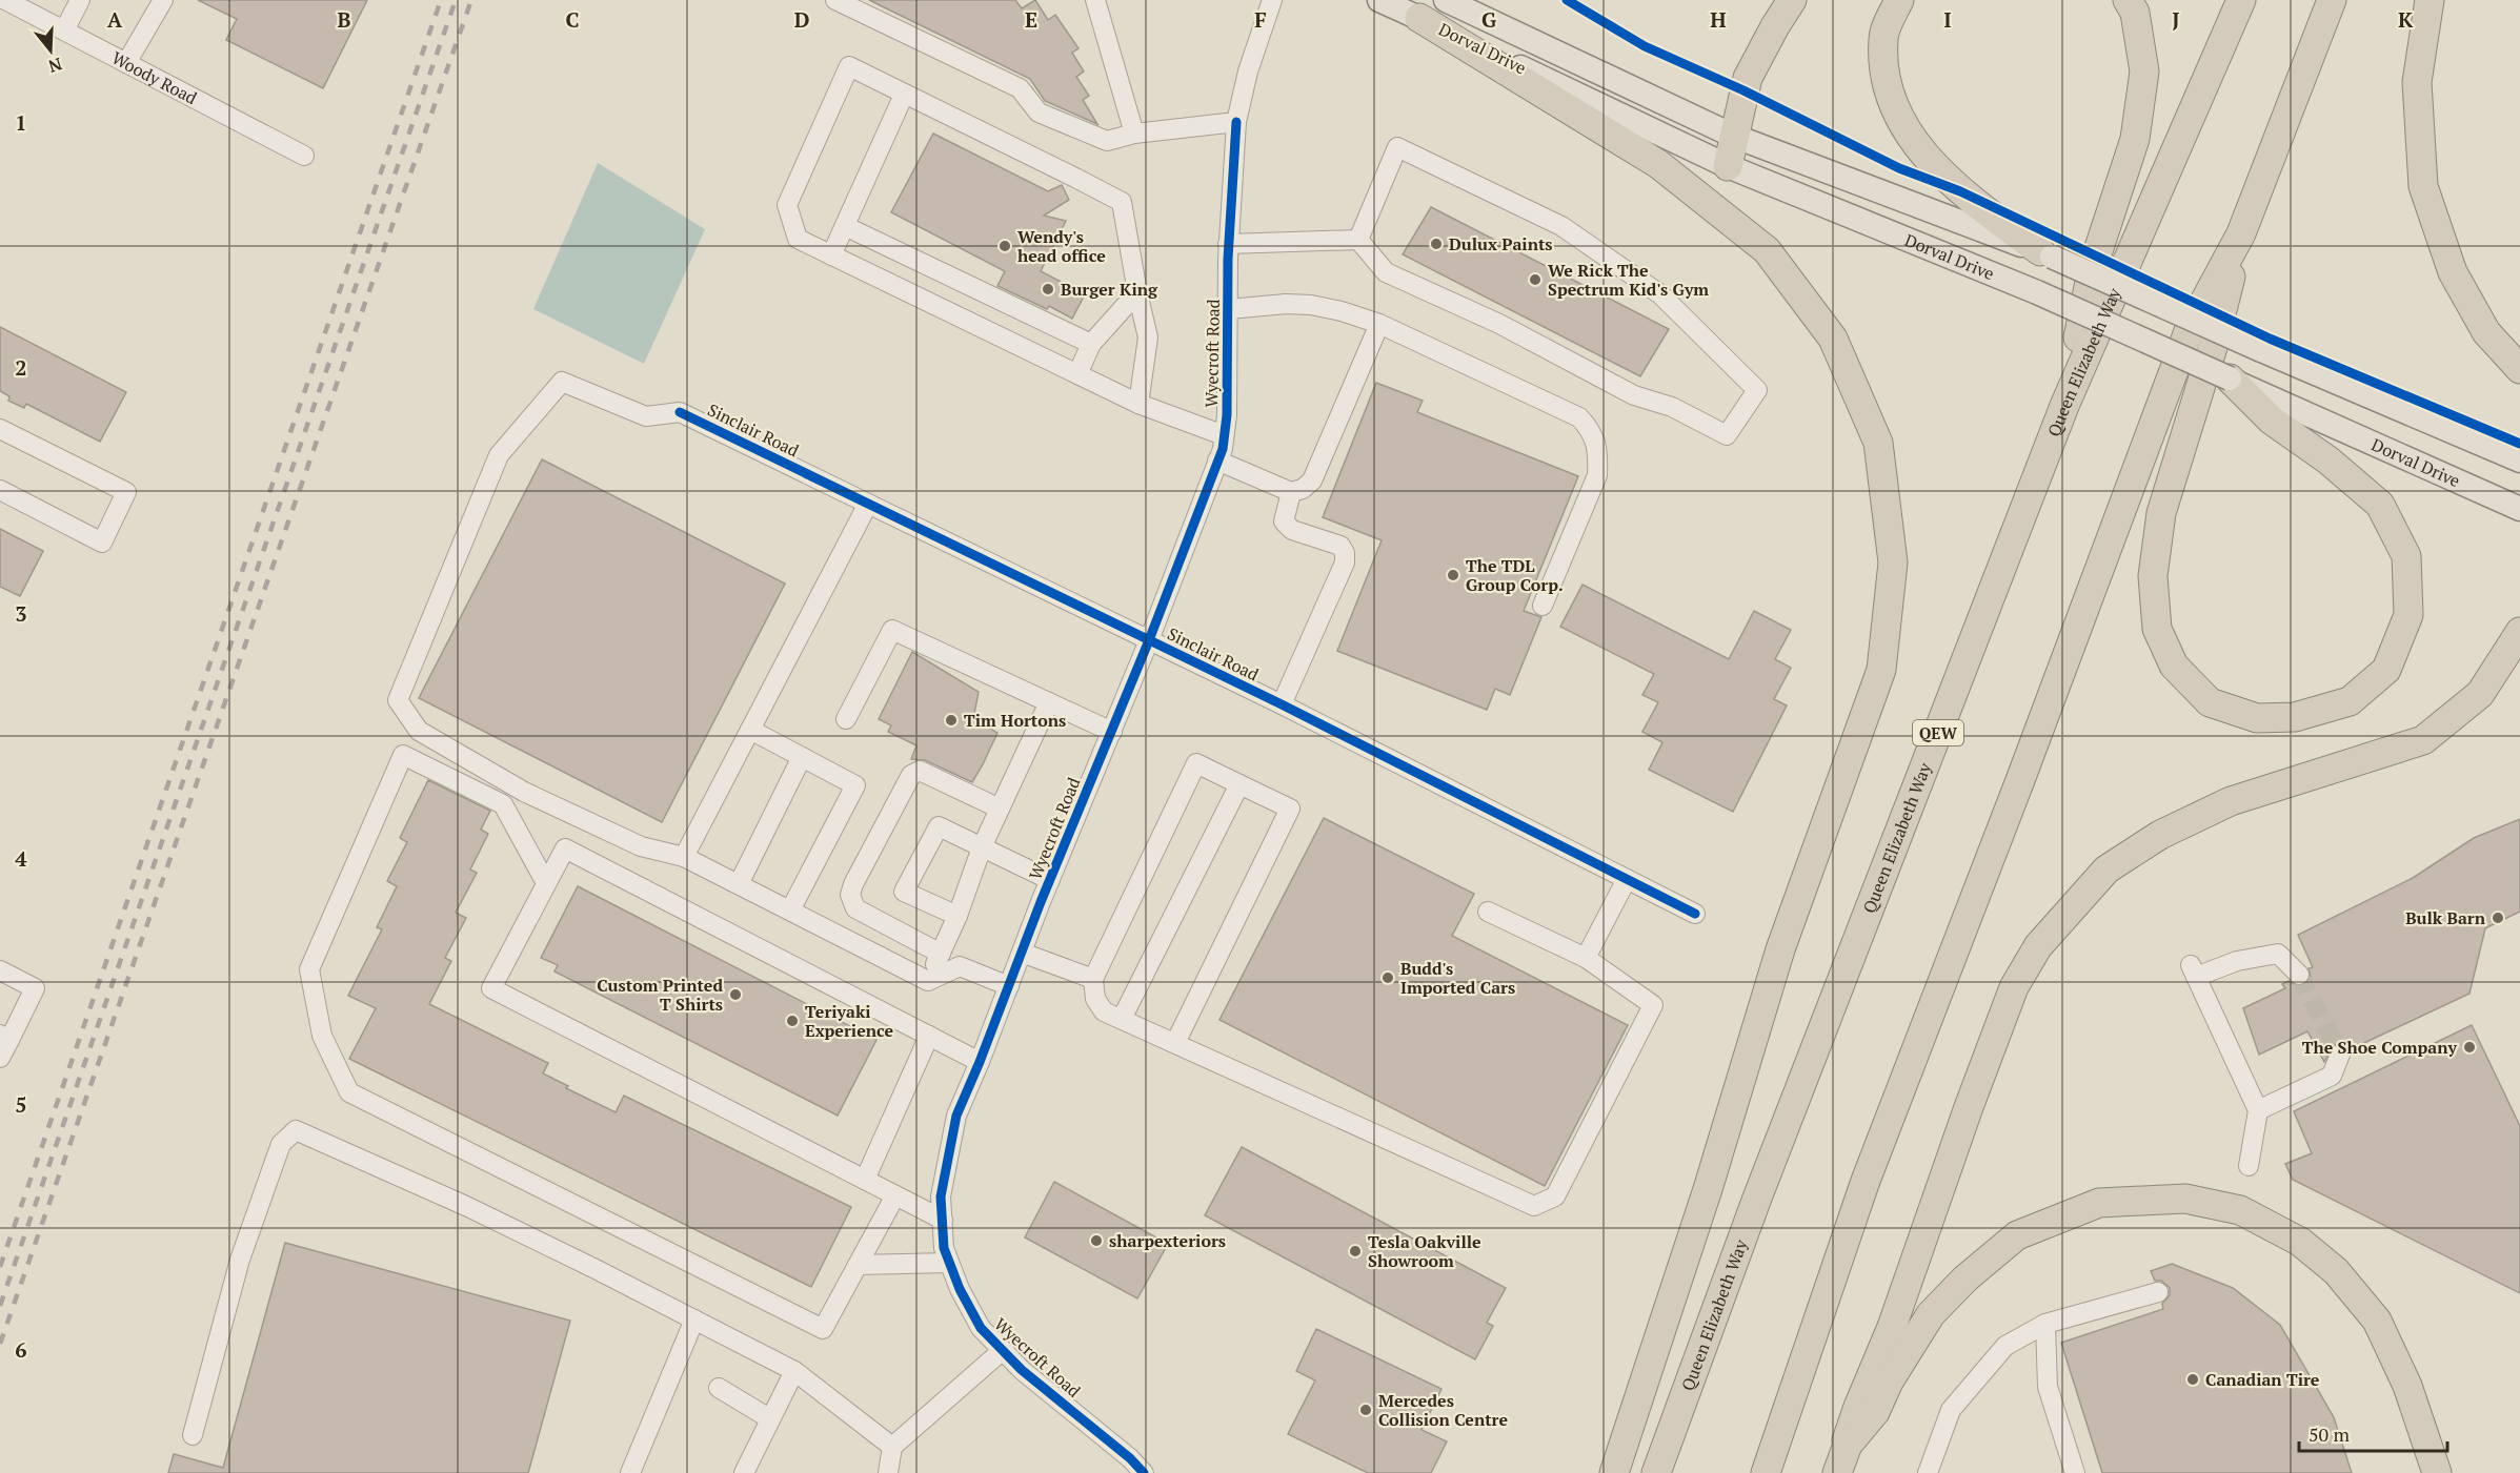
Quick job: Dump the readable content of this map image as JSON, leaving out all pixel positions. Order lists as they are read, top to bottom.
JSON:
{
  "streets": {
    "highway": ["Queen Elizabeth Way", "QEW"],
    "main road": ["Dorval Drive"],
    "street": ["Woody Road", "Wyecroft Road", "Sinclair Road"]
  },
  "crossings": [
    ["Wyecroft Road", "Sinclair Road"]
  ],
  "places": [
    "Dulux Paints",
    "Wendy's head office",
    "We Rick The Spectrum Kid's Gym",
    "Burger King",
    "The TDL Group Corp.",
    "Tim Hortons",
    "Bulk Barn",
    "Budd's Imported Cars",
    "Custom Printed T Shirts",
    "Teriyaki Experience",
    "The Shoe Company",
    "sharpexteriors",
    "Tesla Oakville Showroom",
    "Canadian Tire",
    "Mercedes Collision Centre"
  ],
  "scale_bar": "50 m",
  "north": "bottom",
  "grid": {
    "columns": [
      "A",
      "B",
      "C",
      "D",
      "E",
      "F",
      "G",
      "H",
      "I",
      "J",
      "K"
    ],
    "rows": [
      "1",
      "2",
      "3",
      "4",
      "5",
      "6"
    ]
  }
}
